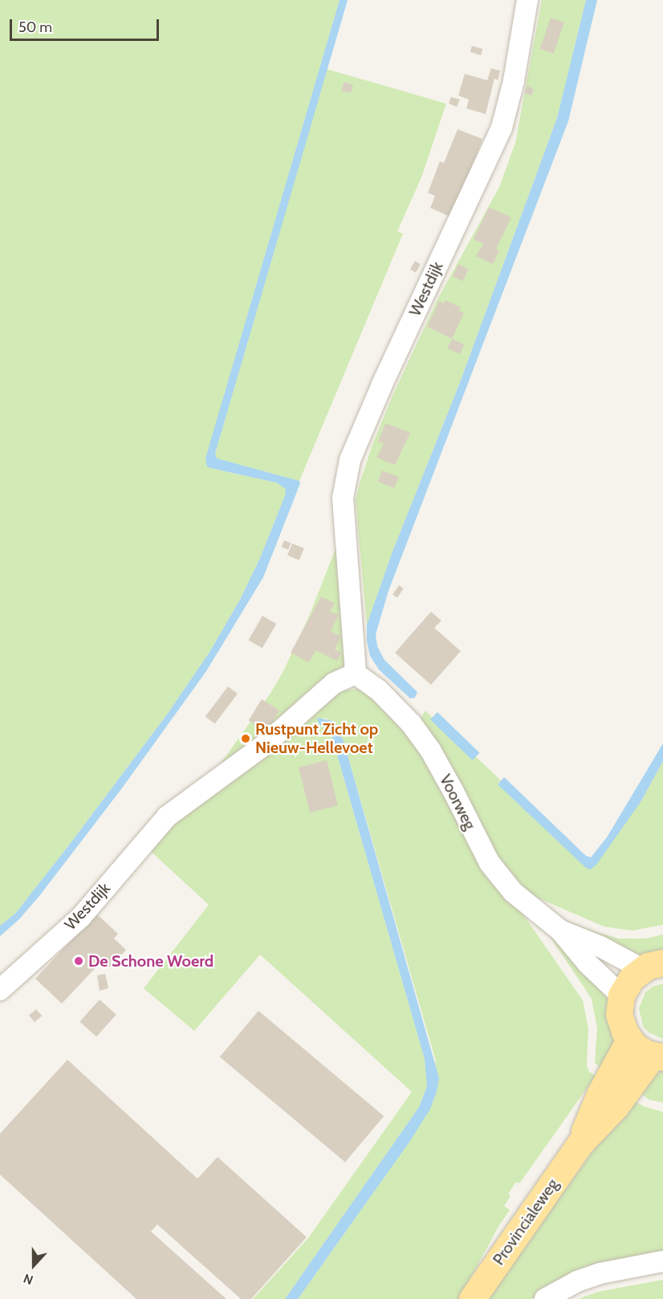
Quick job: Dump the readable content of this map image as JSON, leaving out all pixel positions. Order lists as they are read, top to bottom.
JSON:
{
  "streets": {
    "main road": ["Provincialeweg"],
    "street": ["Westdijk", "Voorweg"]
  },
  "crossings": [
    ["Westdijk", "Voorweg"]
  ],
  "places": ["Rustpunt Zicht op Nieuw-Hellevoet", "De Schone Woerd"],
  "scale_bar": "50 m",
  "north": "bottom"
}
